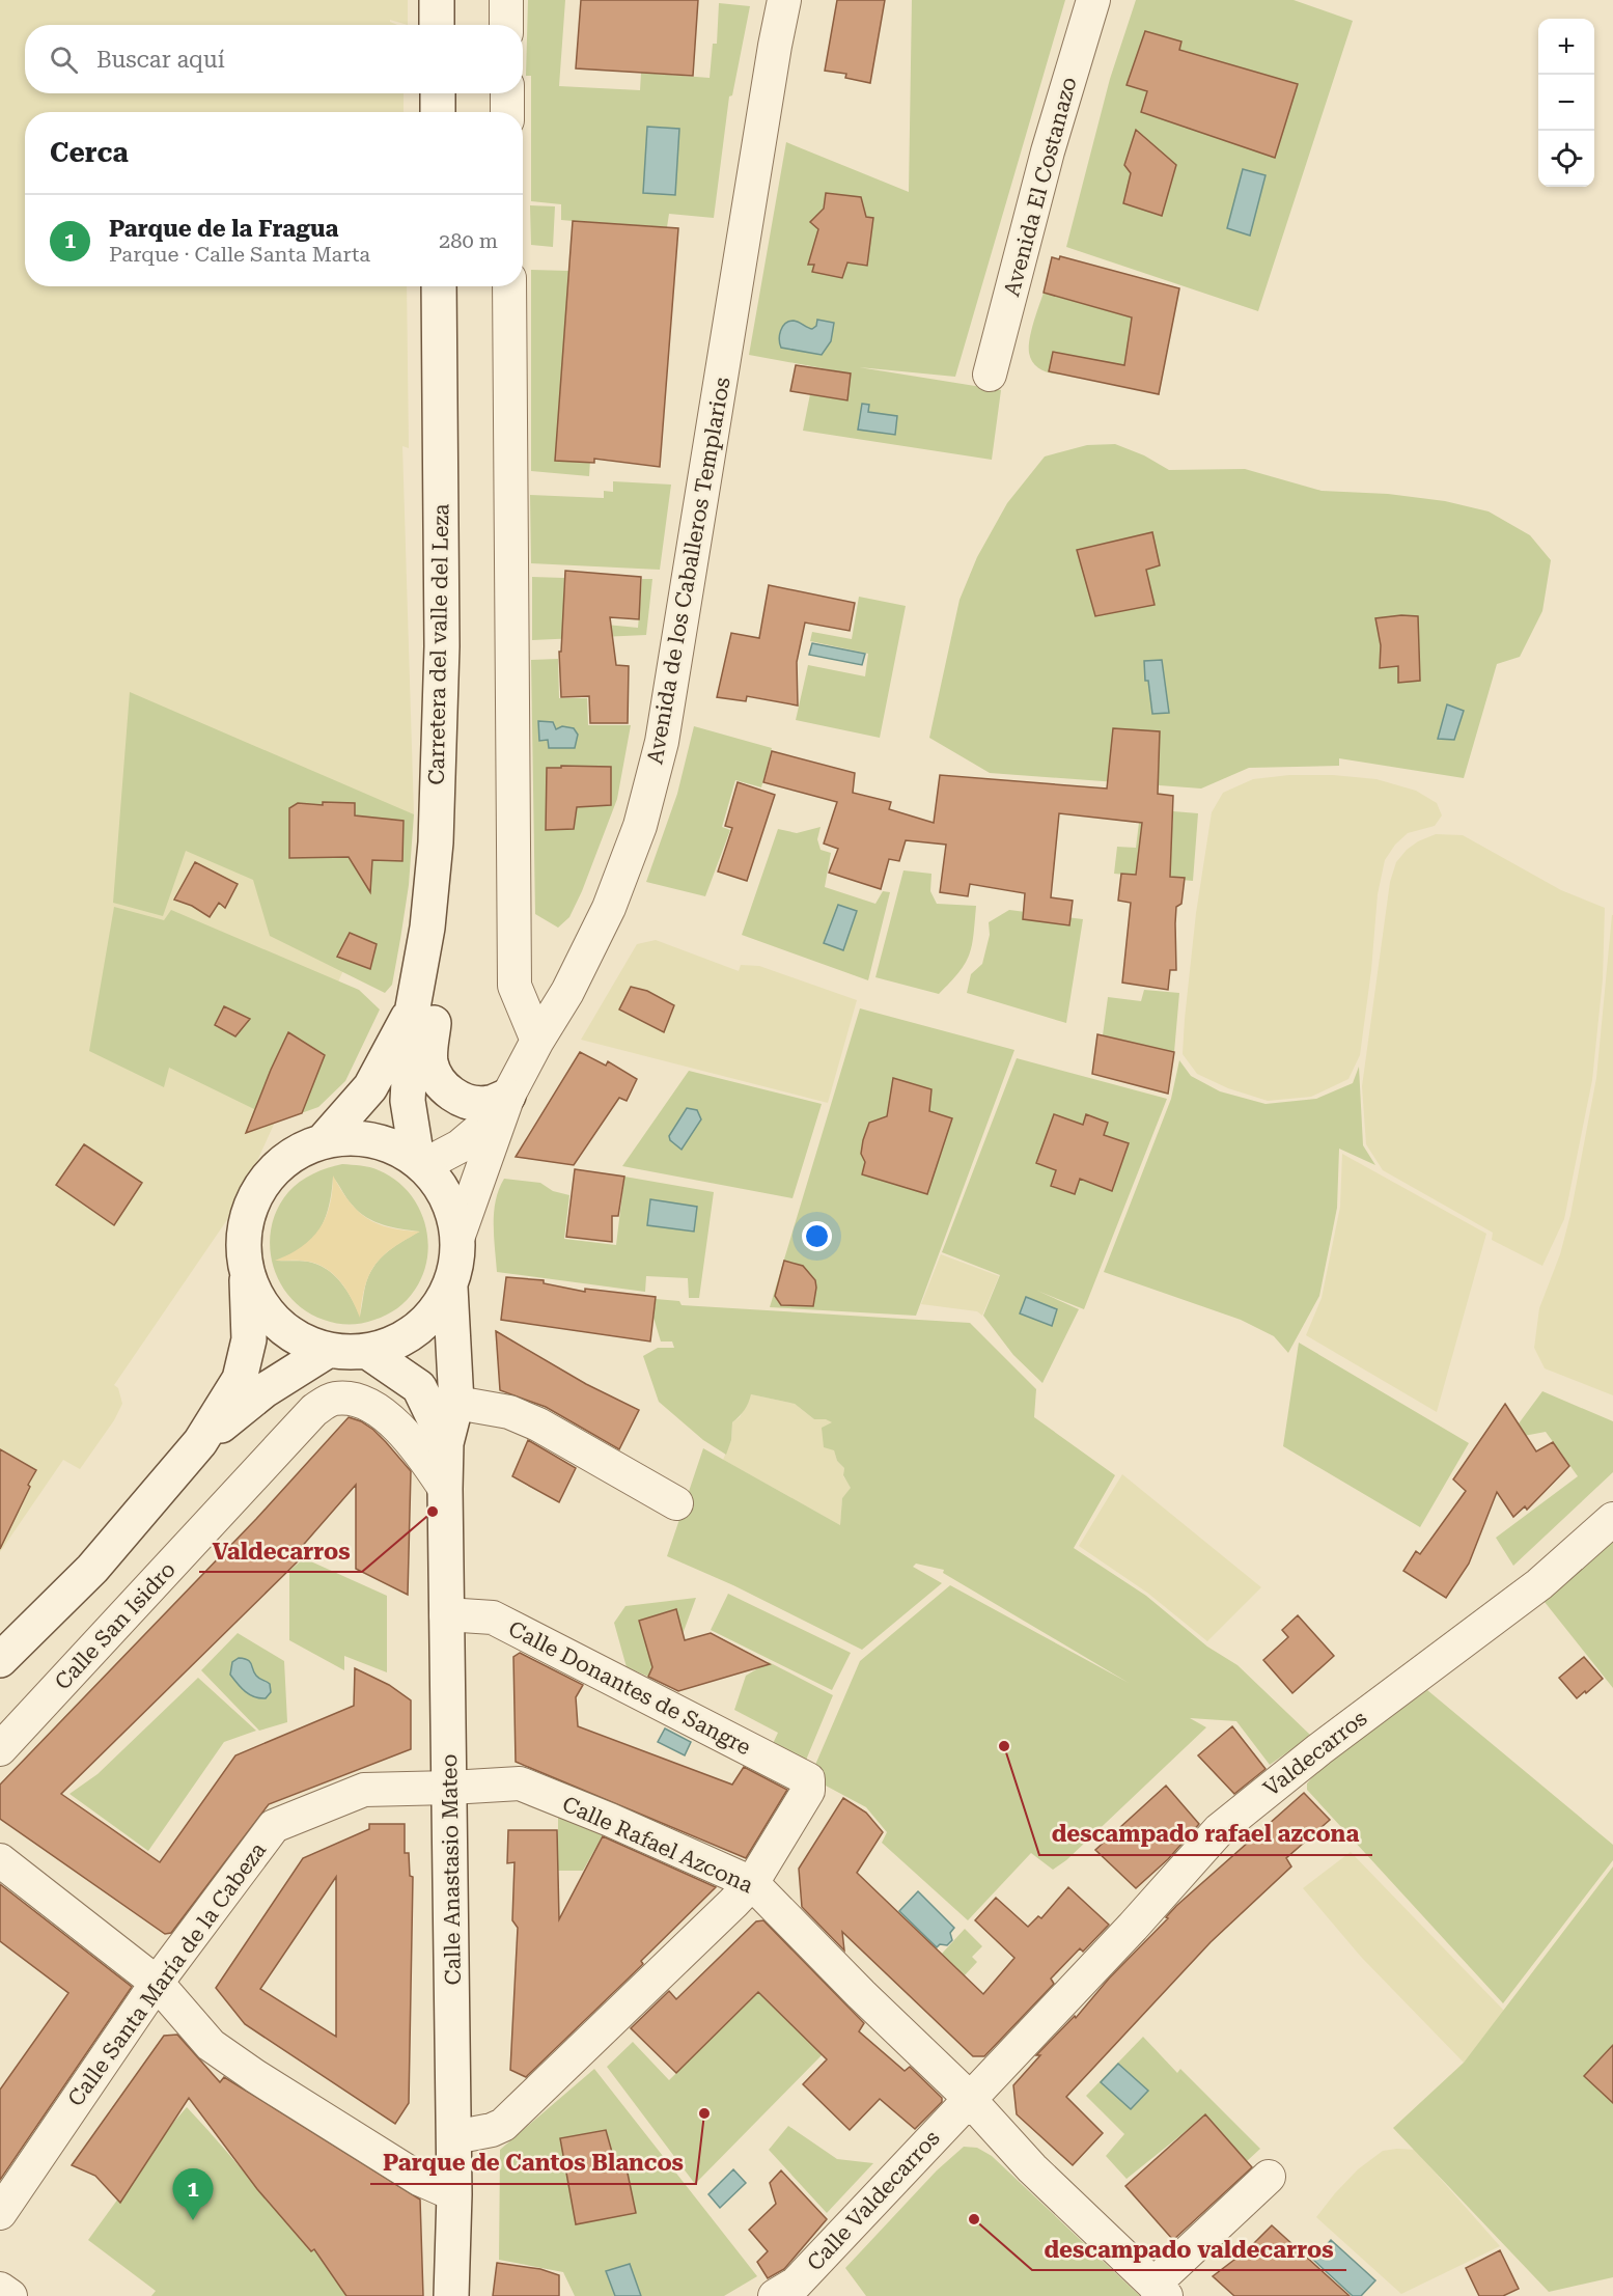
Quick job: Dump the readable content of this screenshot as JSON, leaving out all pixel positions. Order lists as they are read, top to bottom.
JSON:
{
  "streets": {
    "main road": ["Carretera del valle del Leza", "Calle Anastasio Mateo"],
    "street": [
      "Avenida El Costanazo",
      "Avenida de los Caballeros Templarios",
      "Calle San Isidro",
      "Calle Donantes de Sangre",
      "Valdecarros",
      "Calle Rafael Azcona",
      "Calle Santa María de la Cabeza",
      "Calle Valdecarros"
    ]
  },
  "crossings": [
    ["Calle San Isidro", "Calle Anastasio Mateo"],
    ["Calle Donantes de Sangre", "Calle Rafael Azcona"],
    ["Calle Donantes de Sangre", "Calle Anastasio Mateo"],
    ["Valdecarros", "Calle Rafael Azcona"],
    ["Valdecarros", "Calle Valdecarros"],
    ["Calle Rafael Azcona", "Calle Anastasio Mateo"],
    ["Calle Rafael Azcona", "Calle Santa María de la Cabeza"],
    ["Calle Rafael Azcona", "Calle Valdecarros"],
    ["Calle Anastasio Mateo", "Calle Santa María de la Cabeza"]
  ],
  "places": [
    "Valdecarros",
    "descampado rafael azcona",
    "Parque de Cantos Blancos",
    "descampado valdecarros"
  ],
  "page": {
    "map_buttons": ["+", "−"],
    "search": "Buscar aquí",
    "heading": "Cerca",
    "list": [
      {
        "mark": "1",
        "name": "Parque de la Fragua",
        "note": "Parque · Calle Santa Marta",
        "value": "280 m"
      }
    ],
    "pins": "1"
  }
}
